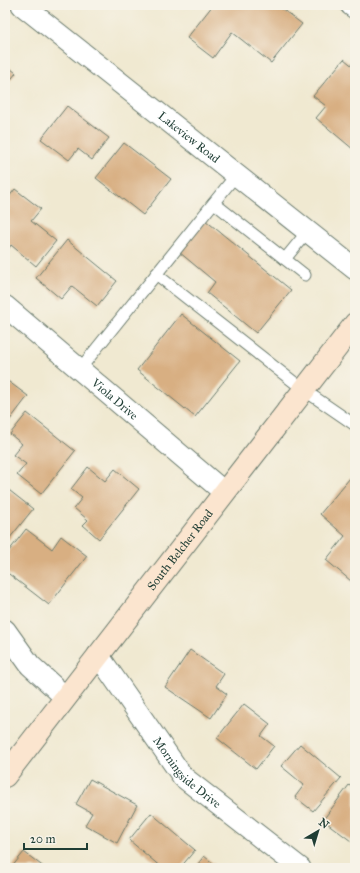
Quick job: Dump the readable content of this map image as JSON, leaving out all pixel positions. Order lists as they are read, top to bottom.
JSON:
{
  "streets": {
    "main road": ["South Belcher Road"],
    "street": ["Lakeview Road", "Viola Drive", "Morningside Drive"]
  },
  "crossings": [
    ["Viola Drive", "South Belcher Road"],
    ["South Belcher Road", "Morningside Drive"]
  ],
  "scale_bar": "20 m",
  "north": "top right"
}
